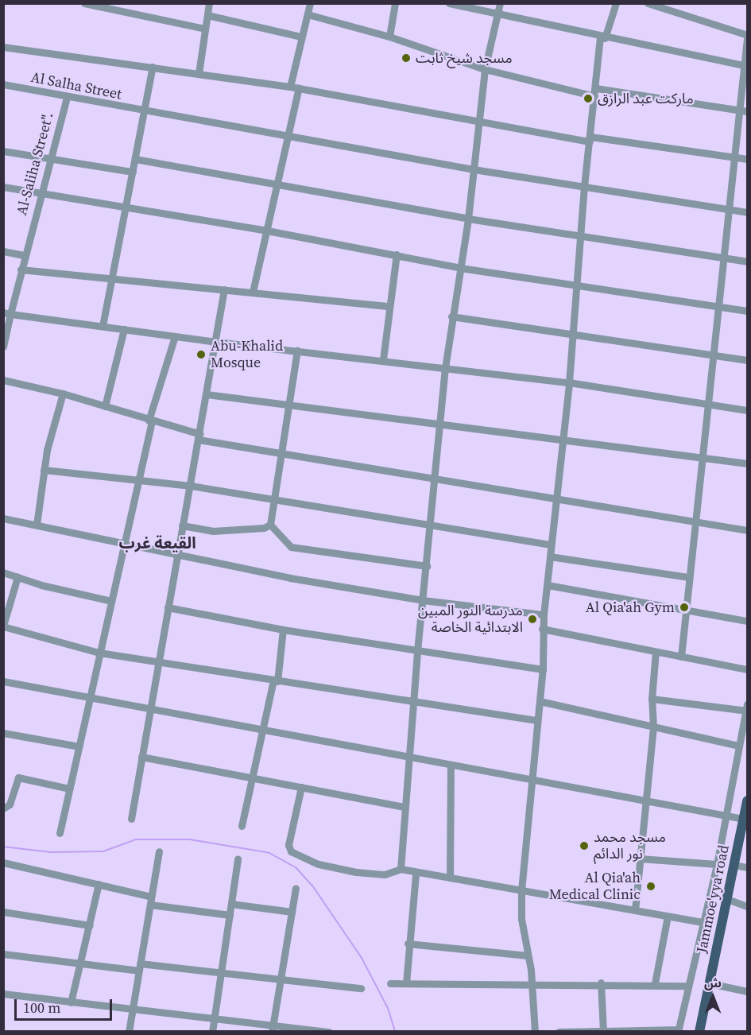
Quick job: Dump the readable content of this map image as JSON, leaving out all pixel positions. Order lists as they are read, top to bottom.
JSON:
{
  "streets": {
    "main road": ["Jammoe'yya road"],
    "street": ["Al Salha Street", "Al-Saliha Street\"."]
  },
  "crossings": [
    ["Al Salha Street", "Al-Saliha Street\"."]
  ],
  "districts": ["القيعة غرب"],
  "places": [
    "مسجد شيخ ثابت",
    "ماركت عبد الرازق",
    "Abu-Khalid Mosque",
    "Al Qia'ah Gym",
    "مدرسة النور المبين الابتدائية الخاصة",
    "مسجد محمد نور الدائم",
    "Al Qia'ah Medical Clinic"
  ],
  "scale_bar": "100 m",
  "north": "top"
}
